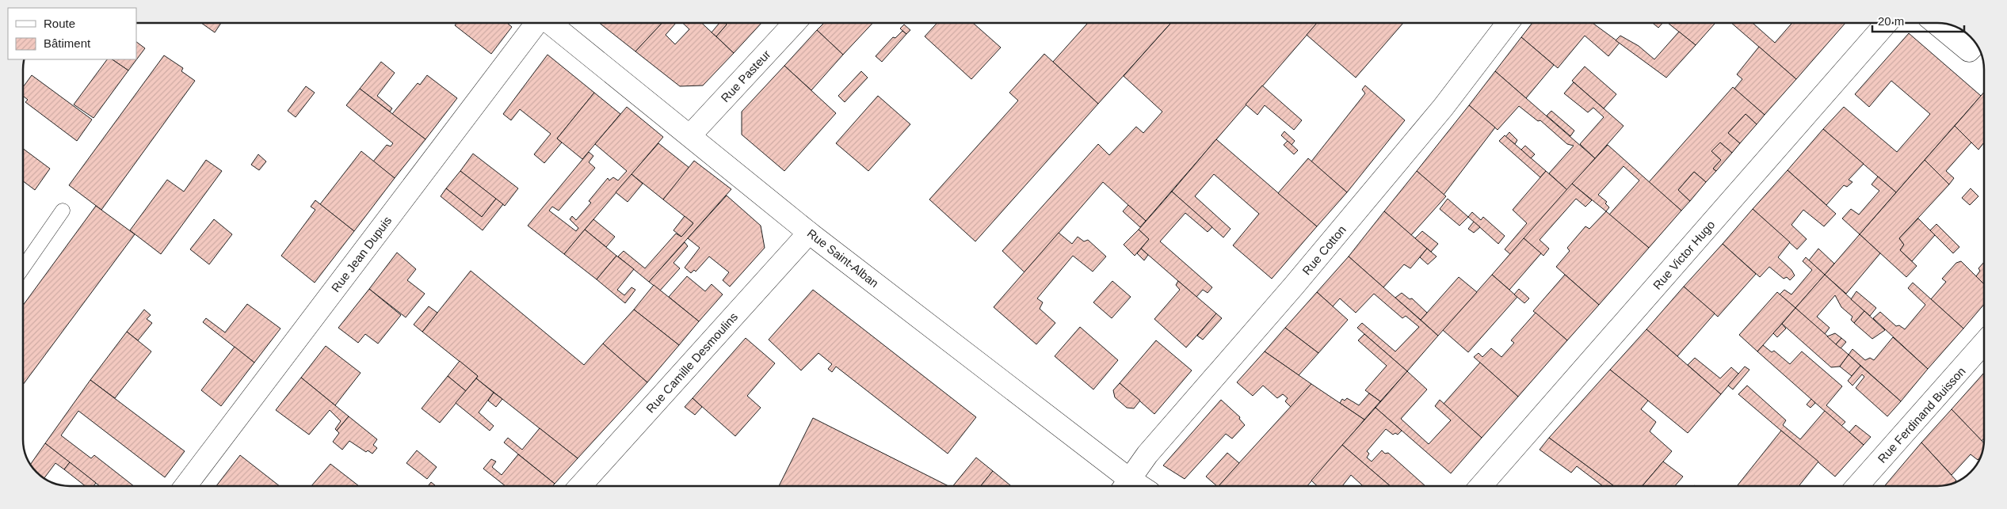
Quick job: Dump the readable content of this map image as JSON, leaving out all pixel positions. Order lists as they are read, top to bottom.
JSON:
{
  "streets": {
    "street": [
      "Rue Pasteur",
      "Rue Cotton",
      "Rue Jean Dupuis",
      "Rue Victor Hugo",
      "Rue Saint-Alban",
      "Rue Camille Desmoulins",
      "Rue Ferdinand Buisson"
    ]
  },
  "crossings": [
    ["Rue Pasteur", "Rue Saint-Alban"],
    ["Rue Cotton", "Rue Saint-Alban"],
    ["Rue Saint-Alban", "Rue Camille Desmoulins"]
  ],
  "legend": ["Route", "Bâtiment"],
  "scale_bar": "20 m"
}
